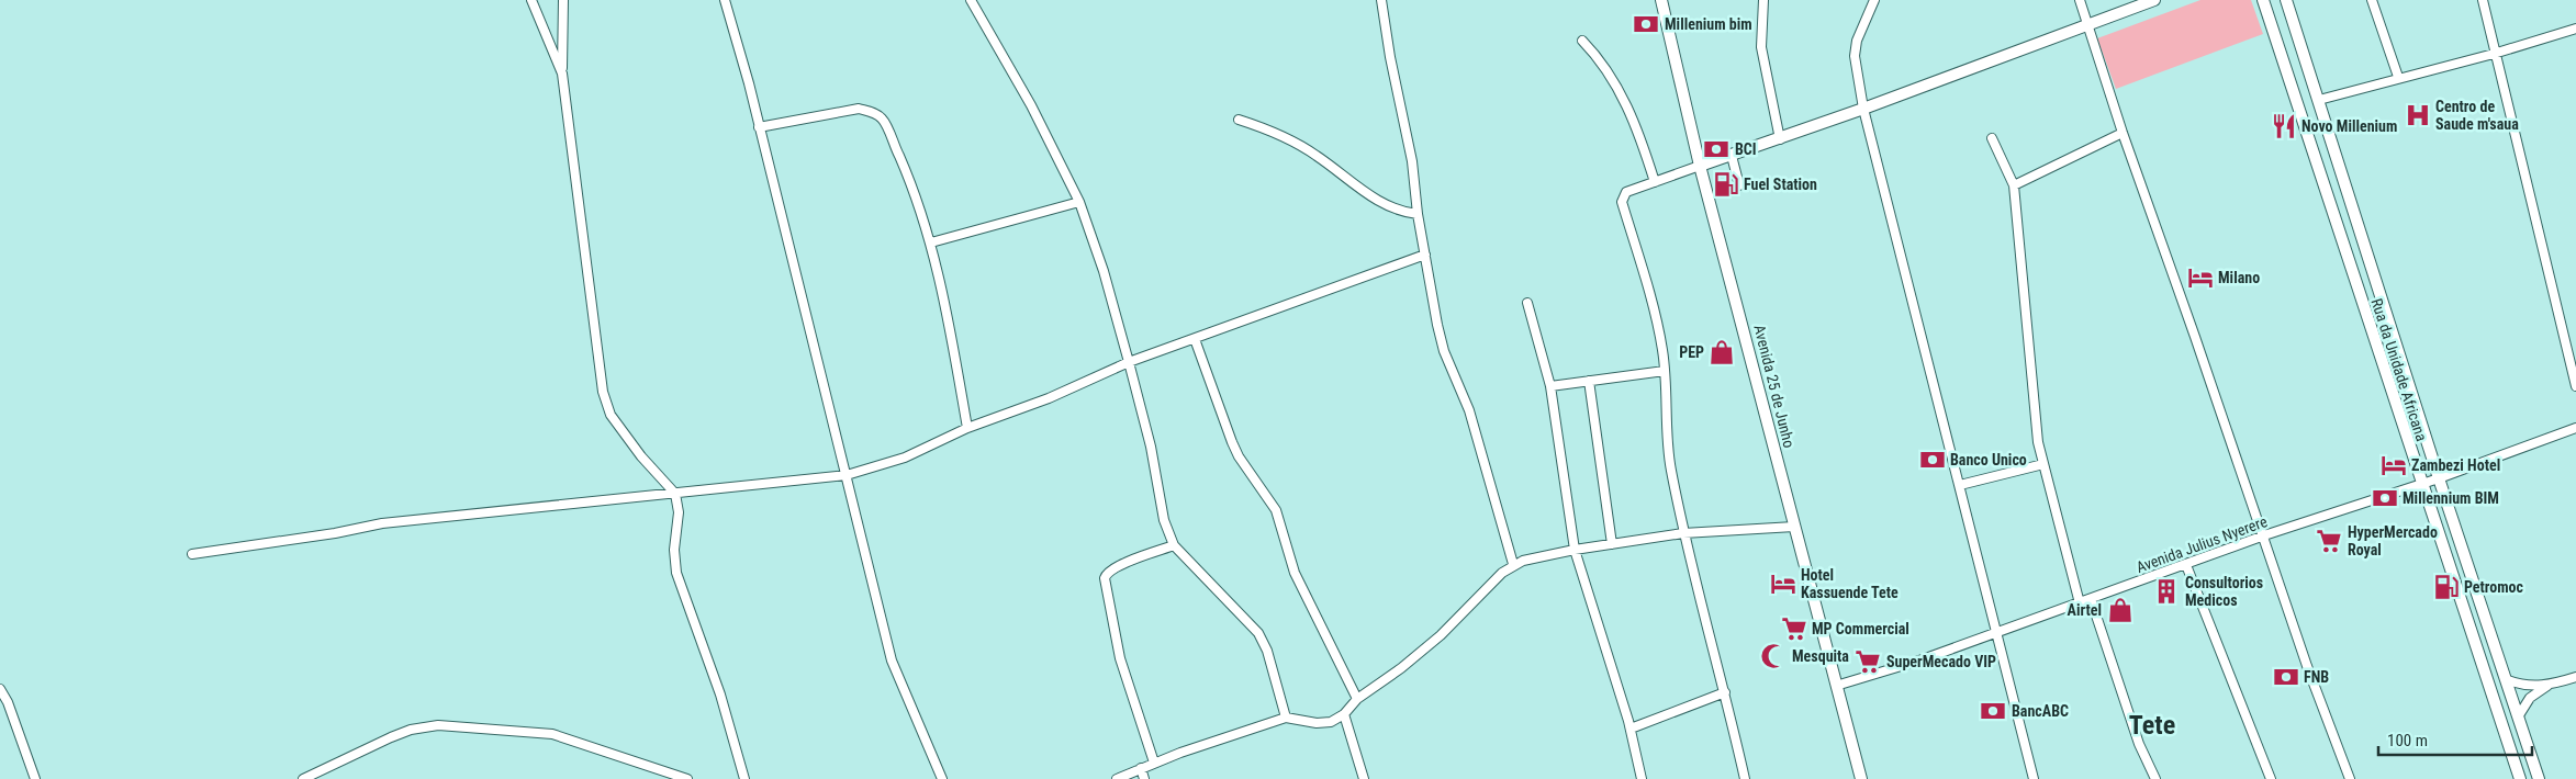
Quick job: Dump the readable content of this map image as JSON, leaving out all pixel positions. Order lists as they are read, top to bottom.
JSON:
{
  "streets": {
    "street": ["Rua da Unidade Africana", "Avenida 25 de Junho", "Avenida Julius Nyerere"]
  },
  "crossings": [
    ["Rua da Unidade Africana", "Avenida Julius Nyerere"],
    ["Avenida 25 de Junho", "Avenida Julius Nyerere"]
  ],
  "districts": ["Tete"],
  "places": {
    "bank": [
      "Millenium bim",
      "BCI",
      "Banco Unico",
      "Millennium BIM",
      "FNB",
      "BancABC"
    ],
    "hospital": ["Centro de Saude m'saua"],
    "restaurant": ["Novo Millenium"],
    "fuel station": ["Fuel Station", "Petromoc"],
    "hotel": ["Milano", "Zambezi Hotel", "Hotel Kassuende Tete"],
    "shop": ["PEP", "Airtel"],
    "supermarket": ["HyperMercado Royal", "MP Commercial", "SuperMecado VIP"],
    "building": ["Consultorios Medicos"],
    "mosque": ["Mesquita"]
  },
  "scale_bar": "100 m"
}
